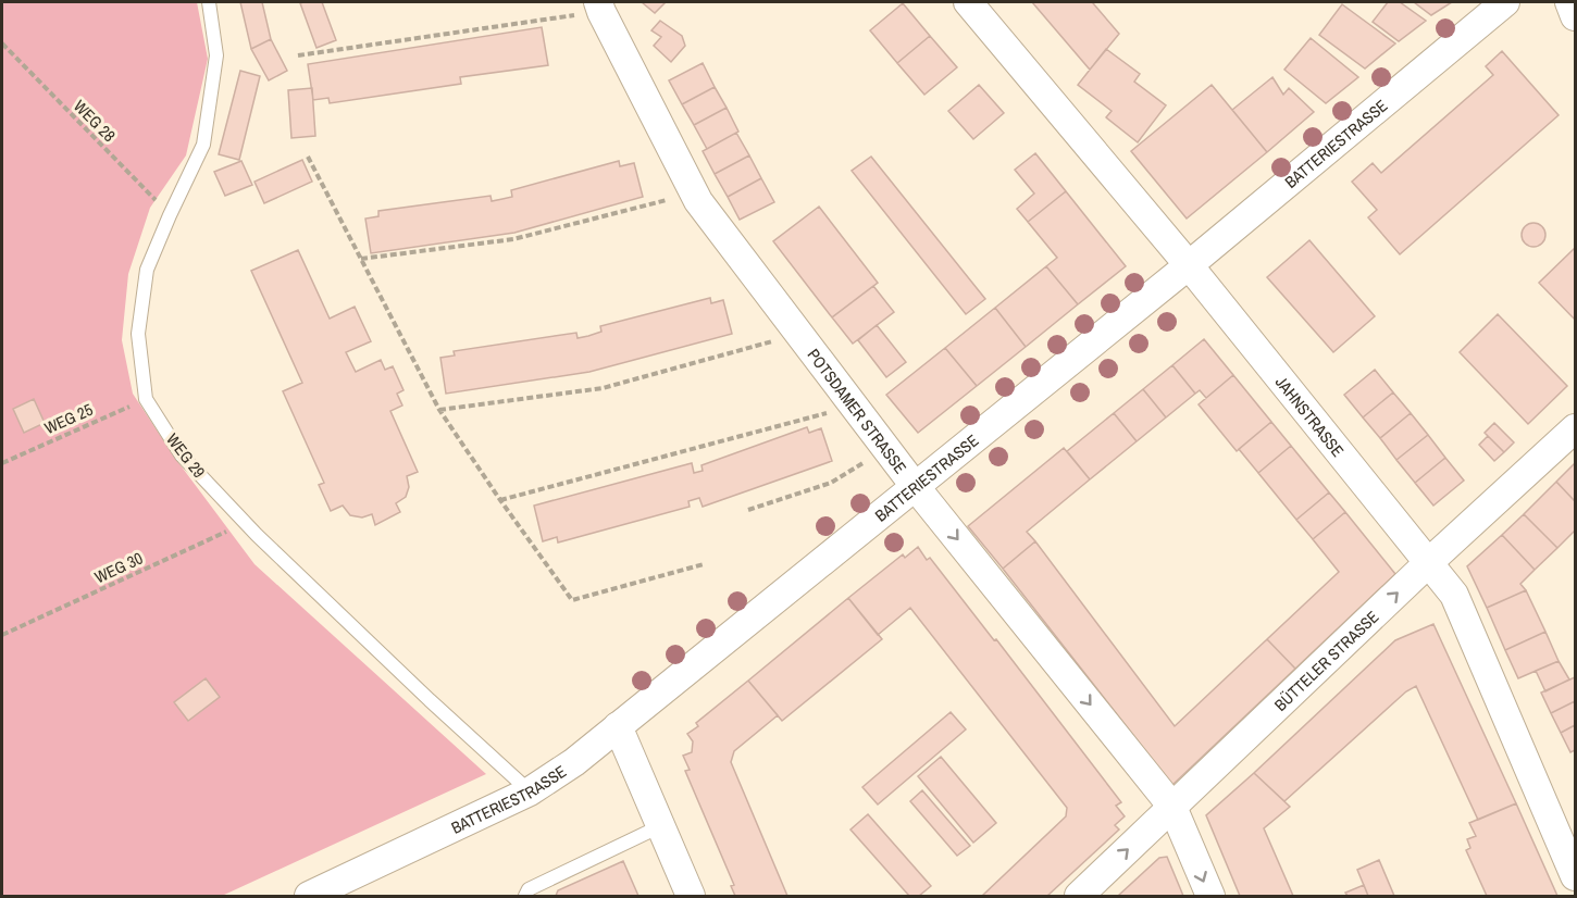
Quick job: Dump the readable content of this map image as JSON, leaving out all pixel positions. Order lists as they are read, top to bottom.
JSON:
{
  "streets": {
    "street": [
      "BATTERIESTRASSE",
      "POTSDAMER STRASSE",
      "JAHNSTRASSE",
      "BÜTTELER STRASSE"
    ],
    "lane": ["WEG 29"],
    "path": ["WEG 28", "WEG 25", "WEG 30"]
  },
  "crossings": [
    ["WEG 28", "WEG 29"],
    ["BATTERIESTRASSE", "POTSDAMER STRASSE"],
    ["BATTERIESTRASSE", "JAHNSTRASSE"],
    ["BATTERIESTRASSE", "WEG 29"],
    ["POTSDAMER STRASSE", "BÜTTELER STRASSE"],
    ["JAHNSTRASSE", "BÜTTELER STRASSE"],
    ["WEG 25", "WEG 29"],
    ["WEG 29", "WEG 30"]
  ],
  "one_way": ["POTSDAMER STRASSE", "BÜTTELER STRASSE"]
}
